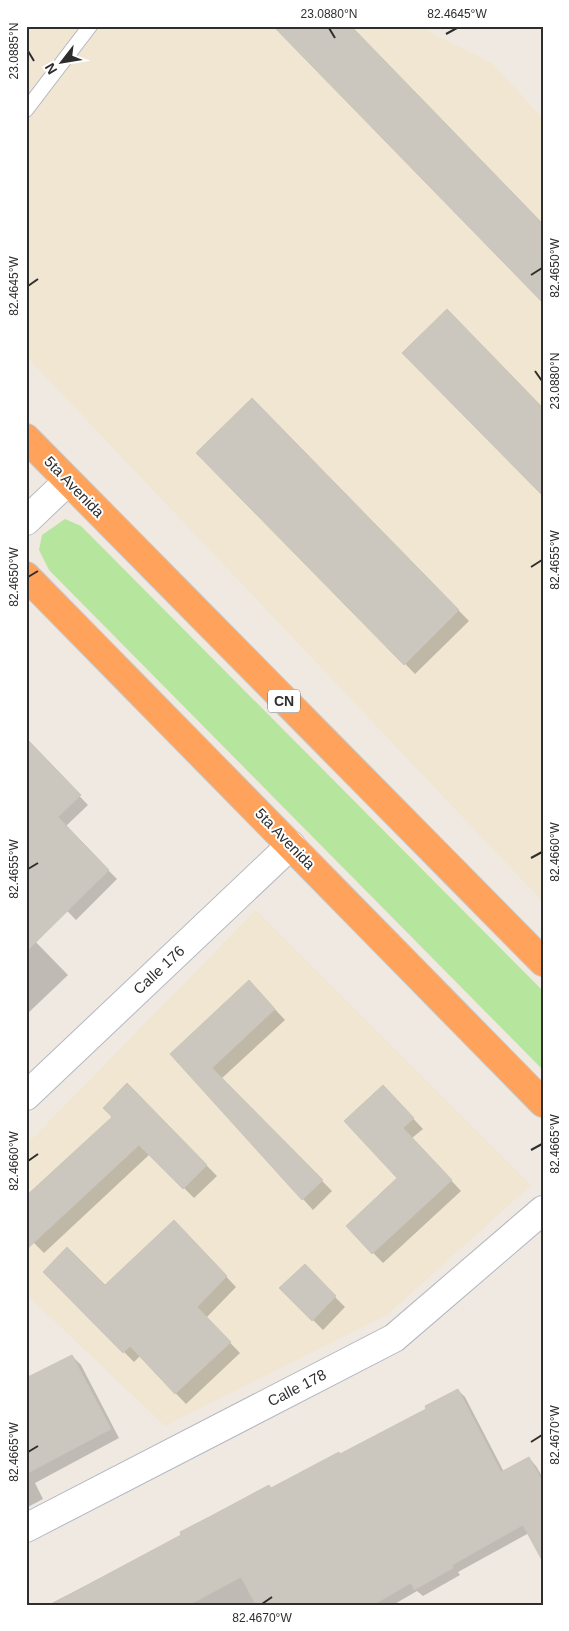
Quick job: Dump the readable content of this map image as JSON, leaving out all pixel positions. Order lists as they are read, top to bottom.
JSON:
{
  "streets": {
    "highway": ["5ta Avenida", "CN"],
    "street": ["Calle 176", "Calle 178"]
  },
  "crossings": [
    ["5ta Avenida", "Calle 176"]
  ],
  "north": "bottom left",
  "coordinates": [
    "23.0880°N",
    "82.4645°W",
    "23.0885°N",
    "82.4650°W",
    "82.4655°W",
    "82.4660°W",
    "82.4665°W",
    "82.4670°W"
  ]
}
